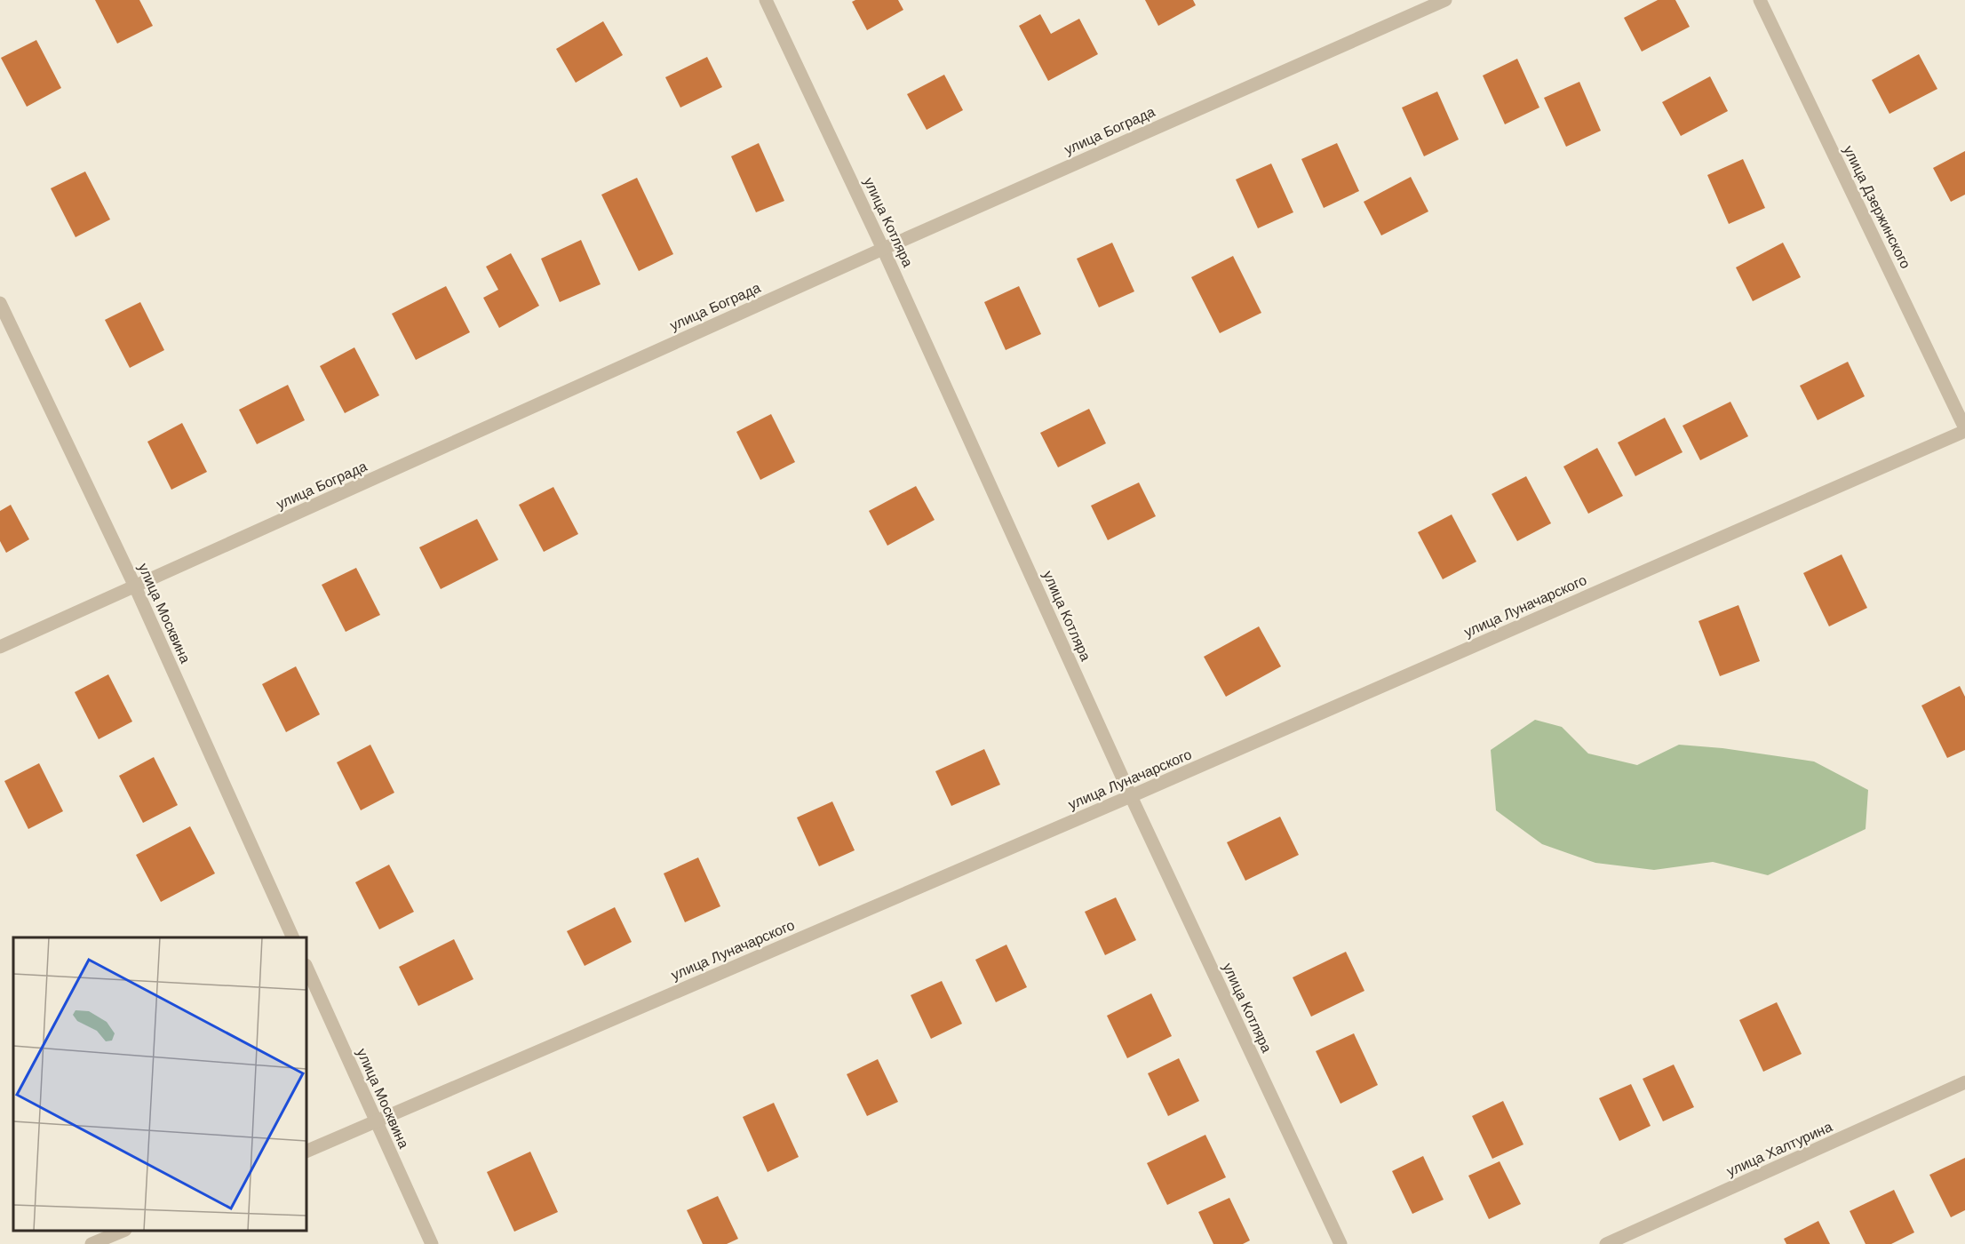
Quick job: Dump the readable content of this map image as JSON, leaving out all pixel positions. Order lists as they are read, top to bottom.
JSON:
{
  "streets": {
    "street": [
      "улица Бограда",
      "улица Дзержинского",
      "улица Котляра",
      "улица Луначарского",
      "улица Москвина",
      "улица Халтурина"
    ]
  },
  "crossings": [
    ["улица Бограда", "улица Котляра"],
    ["улица Бограда", "улица Москвина"],
    ["улица Дзержинского", "улица Луначарского"],
    ["улица Котляра", "улица Луначарского"],
    ["улица Луначарского", "улица Москвина"]
  ]
}
